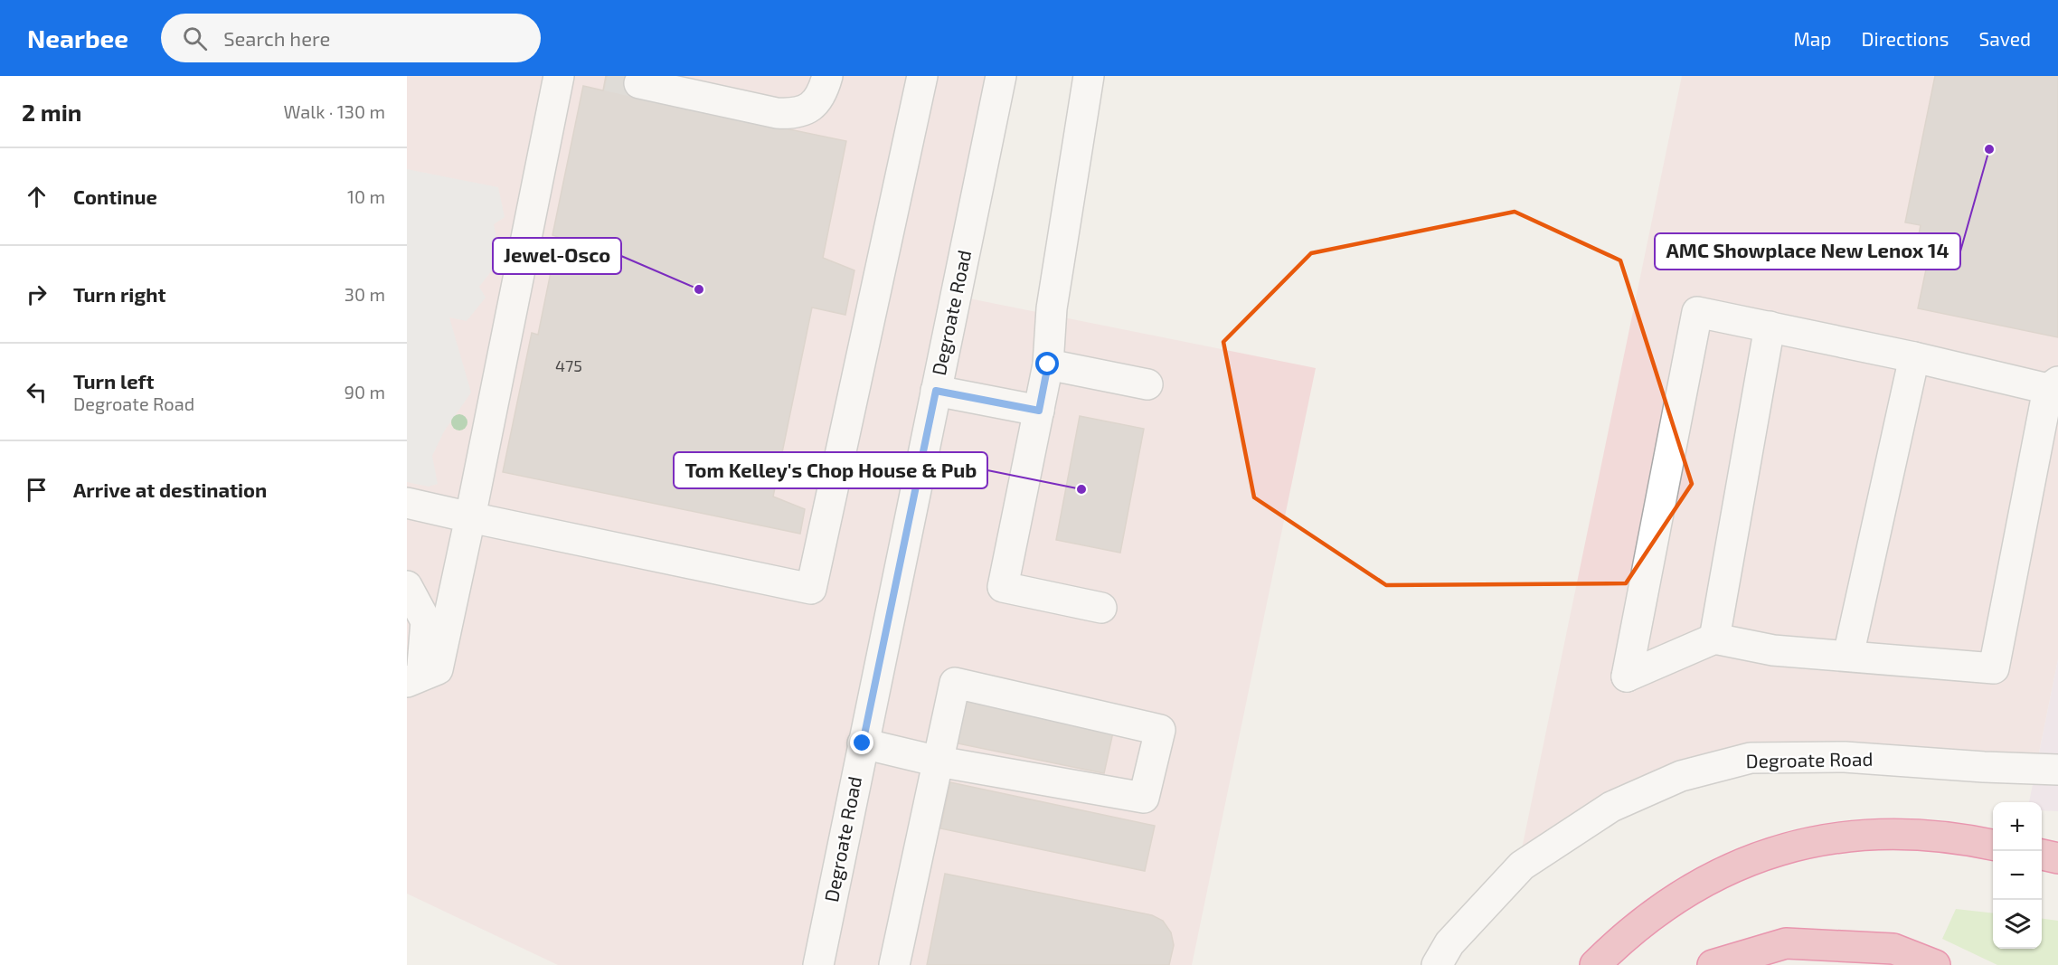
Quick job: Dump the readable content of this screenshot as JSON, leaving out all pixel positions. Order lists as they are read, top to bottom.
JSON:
{
  "streets": {
    "street": ["Degroate Road"]
  },
  "places": ["AMC Showplace New Lenox 14", "Jewel-Osco", "Tom Kelley's Chop House & Pub"],
  "house_numbers": ["475"],
  "page": {
    "header": "Nearbee",
    "search": "Search here",
    "nav": ["Map", "Directions", "Saved"],
    "heading": ["2 min", "Walk · 130 m"],
    "list": [
      ["Continue", "10 m"],
      ["Turn right", "30 m"],
      ["Turn left", "Degroate Road", "90 m"],
      "Arrive at destination"
    ],
    "map_buttons": ["+", "−"]
  }
}
